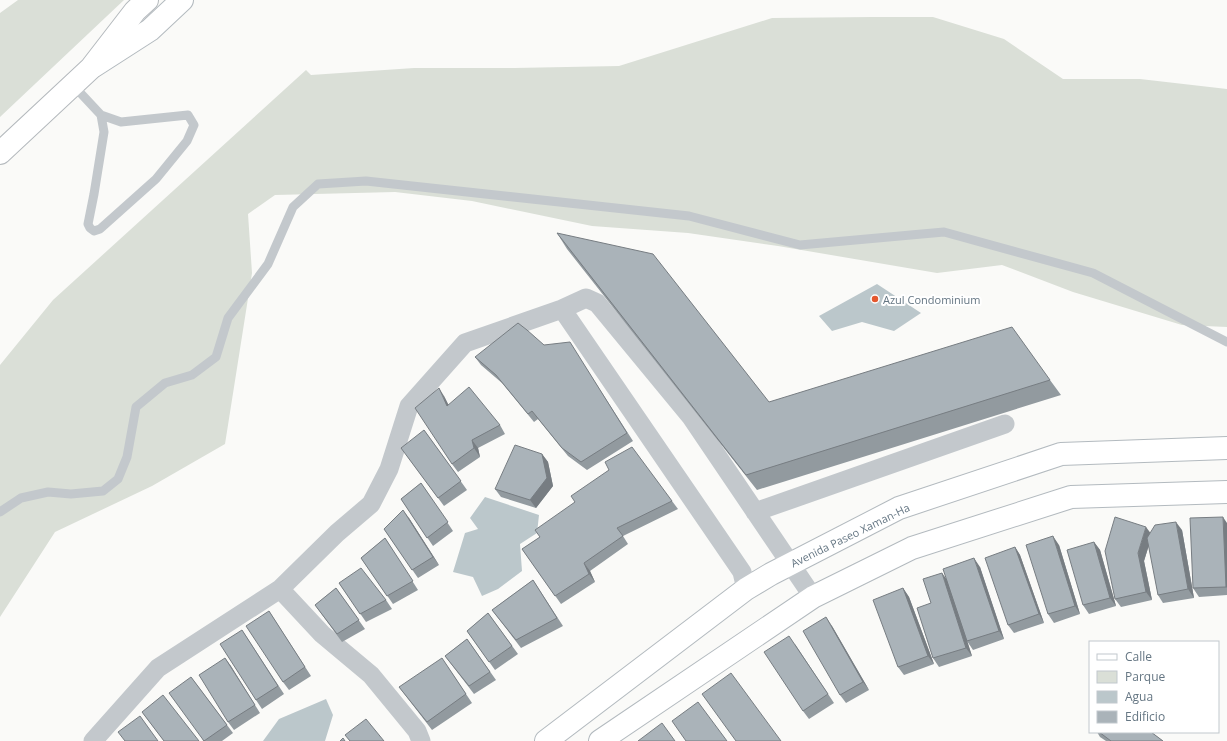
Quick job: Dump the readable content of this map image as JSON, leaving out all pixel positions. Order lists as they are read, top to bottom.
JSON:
{
  "streets": {
    "main road": ["Avenida Paseo Xaman-Ha"]
  },
  "places": ["Azul Condominium"],
  "legend": [
    "Calle",
    "Parque",
    "Agua",
    "Edificio"
  ]
}
